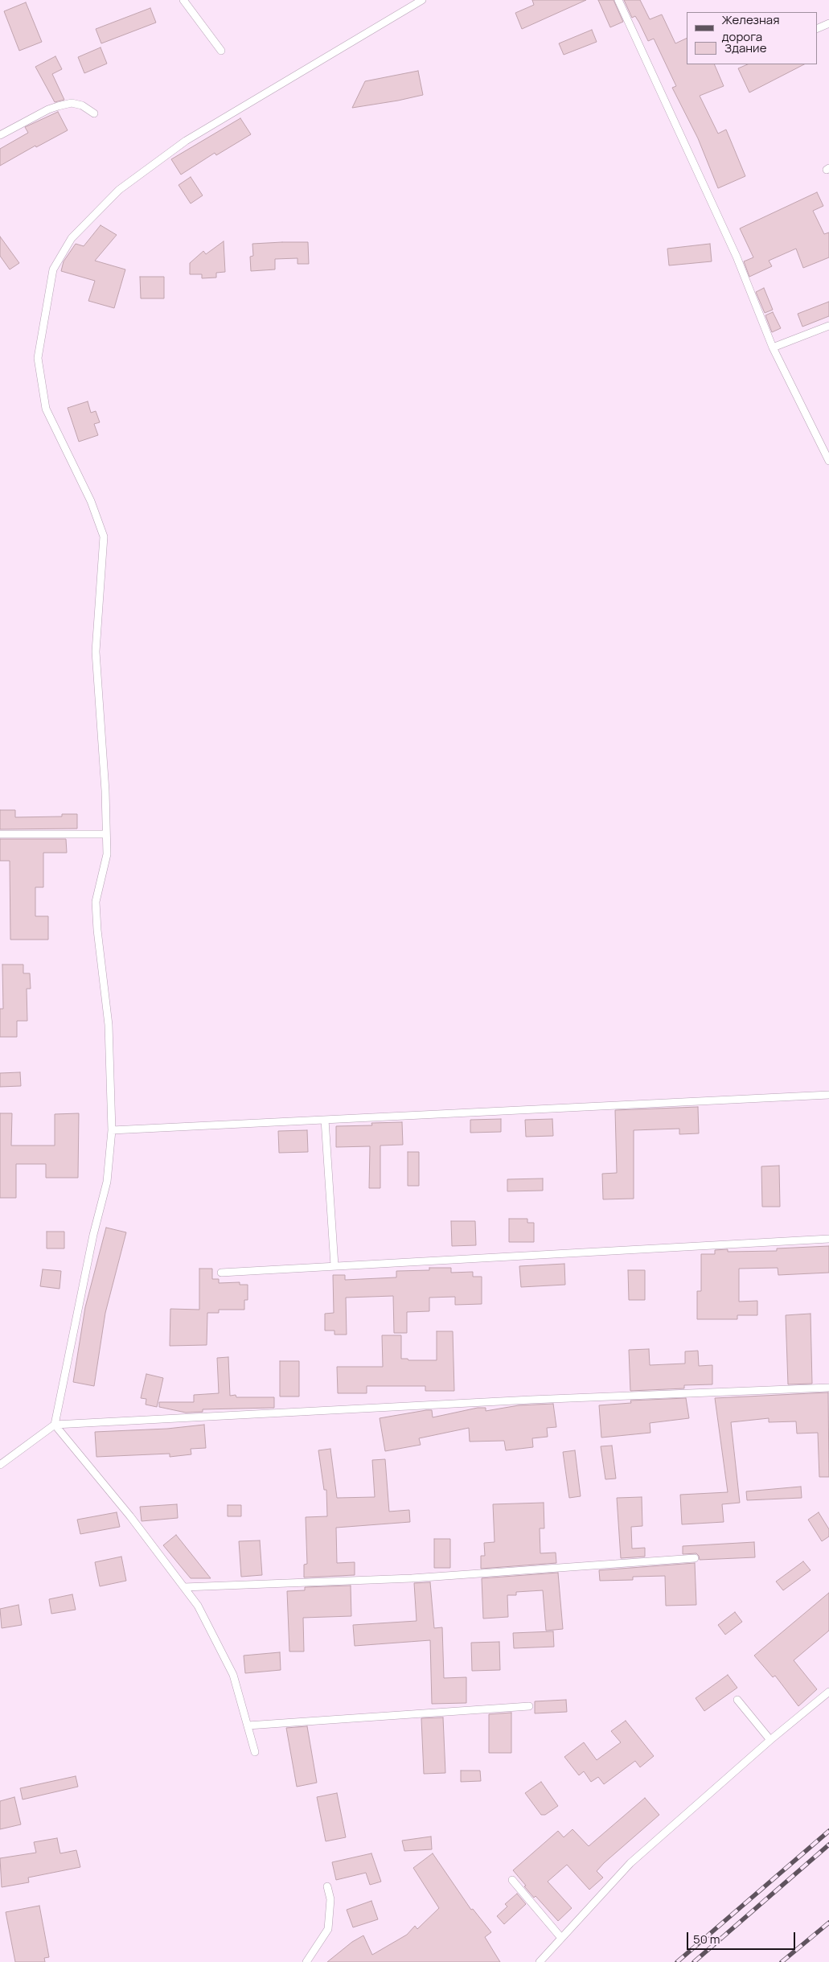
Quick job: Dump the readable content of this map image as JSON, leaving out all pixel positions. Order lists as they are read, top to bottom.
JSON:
{
  "legend": ["Железная дорога", "Здание"],
  "scale_bar": "50 m"
}
